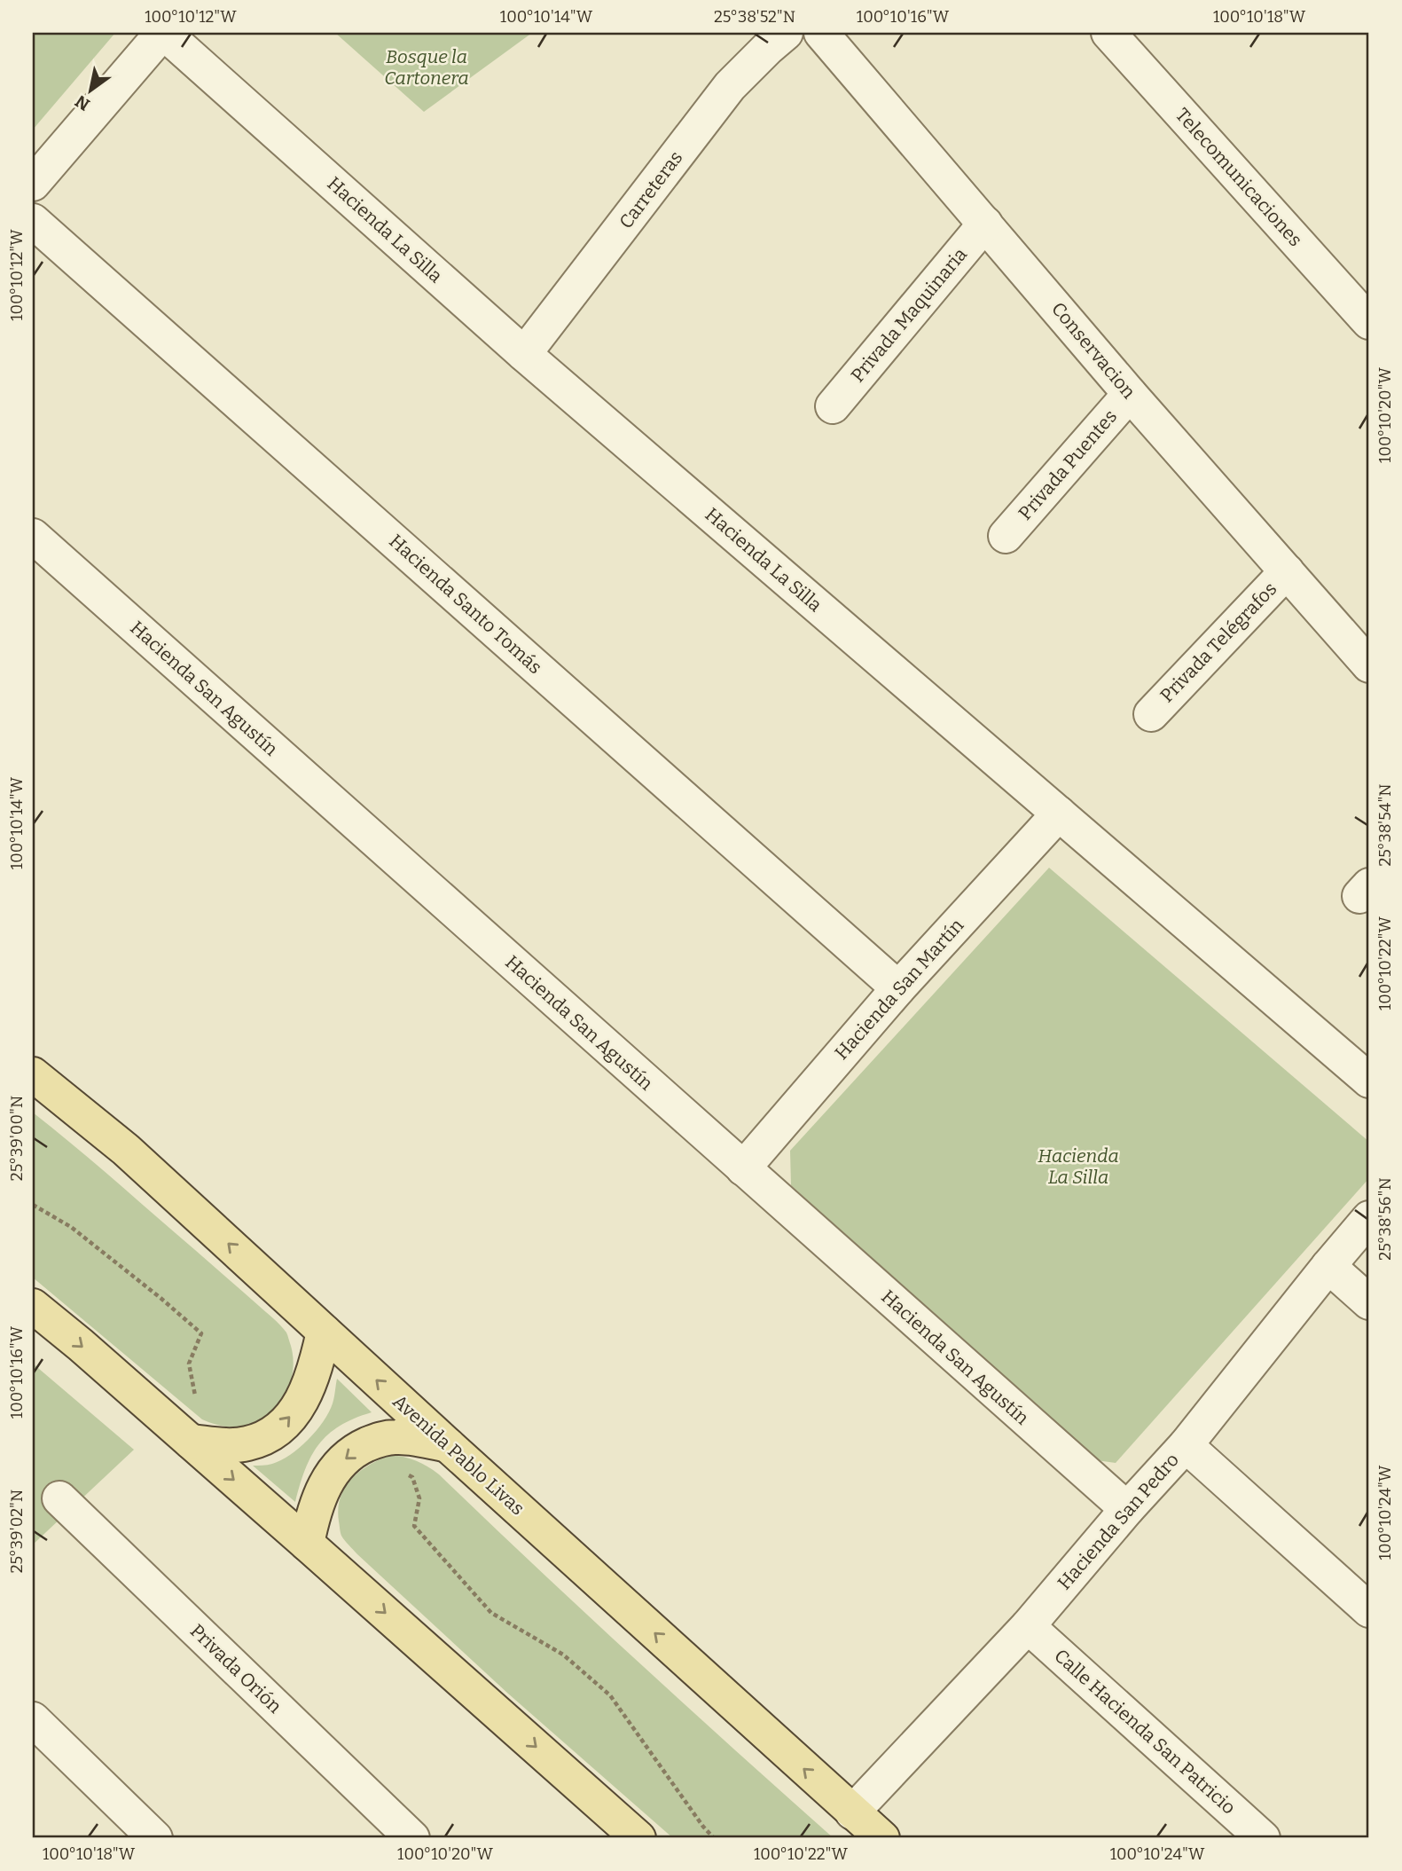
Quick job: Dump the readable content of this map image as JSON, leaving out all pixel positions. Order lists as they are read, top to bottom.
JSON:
{
  "streets": {
    "main road": ["Avenida Pablo Livas"],
    "street": [
      "Telecomunicaciones",
      "Carreteras",
      "Hacienda La Silla",
      "Privada Maquinaria",
      "Conservacion",
      "Privada Puentes",
      "Hacienda Santo Tomás",
      "Privada Telégrafos",
      "Hacienda San Agustín",
      "Hacienda San Martín",
      "Hacienda San Pedro",
      "Privada Orión",
      "Calle Hacienda San Patricio"
    ]
  },
  "crossings": [
    ["Carreteras", "Hacienda La Silla"],
    ["Hacienda La Silla", "Hacienda San Martín"],
    ["Privada Maquinaria", "Conservacion"],
    ["Conservacion", "Privada Puentes"],
    ["Conservacion", "Privada Telégrafos"],
    ["Hacienda Santo Tomás", "Hacienda San Martín"],
    ["Hacienda San Agustín", "Hacienda San Martín"],
    ["Hacienda San Agustín", "Hacienda San Pedro"],
    ["Avenida Pablo Livas", "Hacienda San Pedro"],
    ["Hacienda San Pedro", "Calle Hacienda San Patricio"]
  ],
  "parks": ["Bosque la Cartonera", "Hacienda La Silla"],
  "north": "bottom left",
  "coordinates": [
    "100°10'12\"W",
    "100°10'14\"W",
    "25°38'52\"N",
    "100°10'16\"W",
    "100°10'18\"W",
    "100°10'20\"W",
    "25°38'54\"N",
    "100°10'22\"W",
    "25°39'00\"N",
    "25°38'56\"N",
    "100°10'24\"W",
    "25°39'02\"N"
  ]
}
